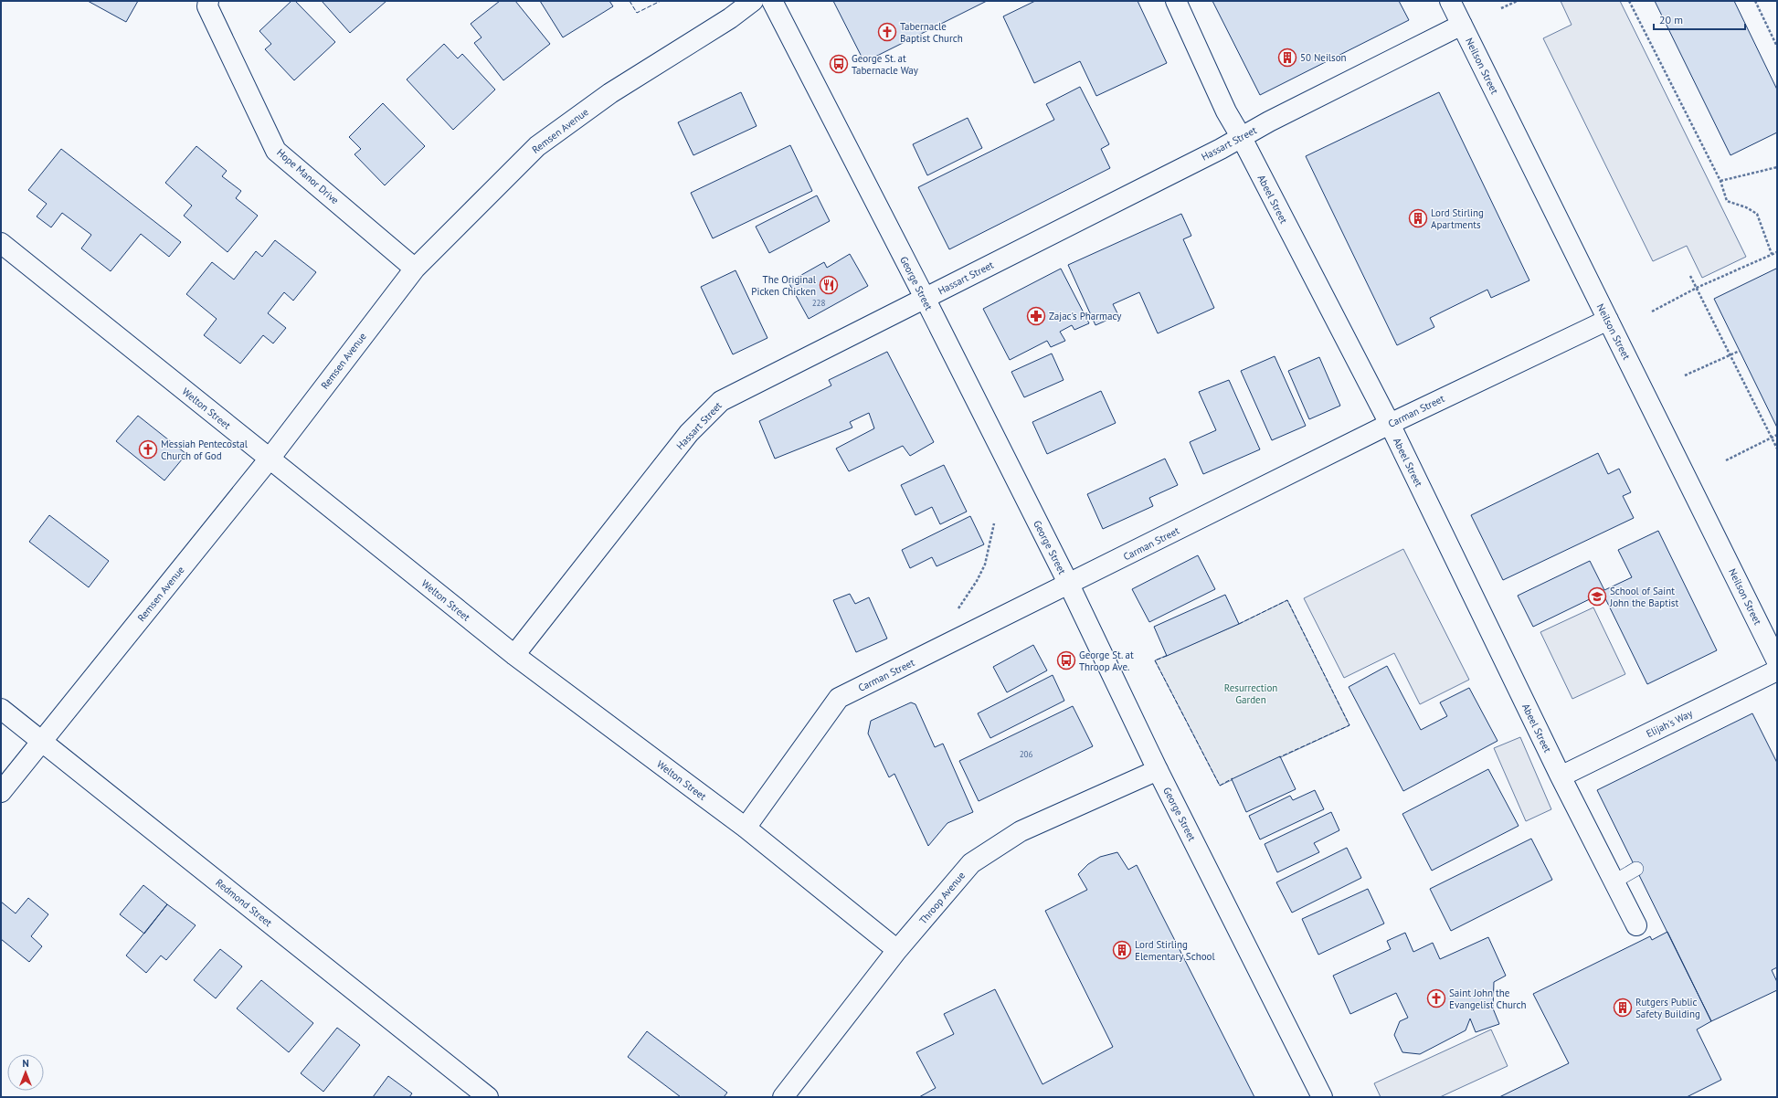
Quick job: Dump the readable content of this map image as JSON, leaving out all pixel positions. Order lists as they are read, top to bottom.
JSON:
{
  "streets": {
    "street": [
      "Neilson Street",
      "Remsen Avenue",
      "Hassart Street",
      "Hope Manor Drive",
      "Abeel Street",
      "George Street",
      "Welton Street",
      "Carman Street",
      "Elijah's Way",
      "Throop Avenue",
      "Redmond Street"
    ]
  },
  "crossings": [
    ["Neilson Street", "Hassart Street"],
    ["Neilson Street", "Carman Street"],
    ["Remsen Avenue", "Hope Manor Drive"],
    ["Remsen Avenue", "Welton Street"],
    ["Remsen Avenue", "Redmond Street"],
    ["Hassart Street", "Abeel Street"],
    ["Hassart Street", "George Street"],
    ["Hassart Street", "Welton Street"],
    ["Abeel Street", "Carman Street"],
    ["Abeel Street", "Elijah's Way"],
    ["George Street", "Carman Street"],
    ["George Street", "Throop Avenue"],
    ["Welton Street", "Carman Street"],
    ["Welton Street", "Throop Avenue"]
  ],
  "parks": ["Resurrection Garden"],
  "places": {
    "church": ["Tabernacle Baptist Church", "Messiah Pentecostal Church of God", "Saint John the Evangelist Church"],
    "building": [
      "50 Neilson",
      "Lord Stirling Apartments",
      "Lord Stirling Elementary School",
      "Rutgers Public Safety Building"
    ],
    "bus stop": ["George St. at Tabernacle Way", "George St. at Throop Ave."],
    "restaurant": ["The Original Picken Chicken"],
    "pharmacy": ["Zajac's Pharmacy"],
    "school or university": ["School of Saint John the Baptist"]
  },
  "house_numbers": ["228", "206"],
  "scale_bar": "20 m",
  "north": "top"
}
